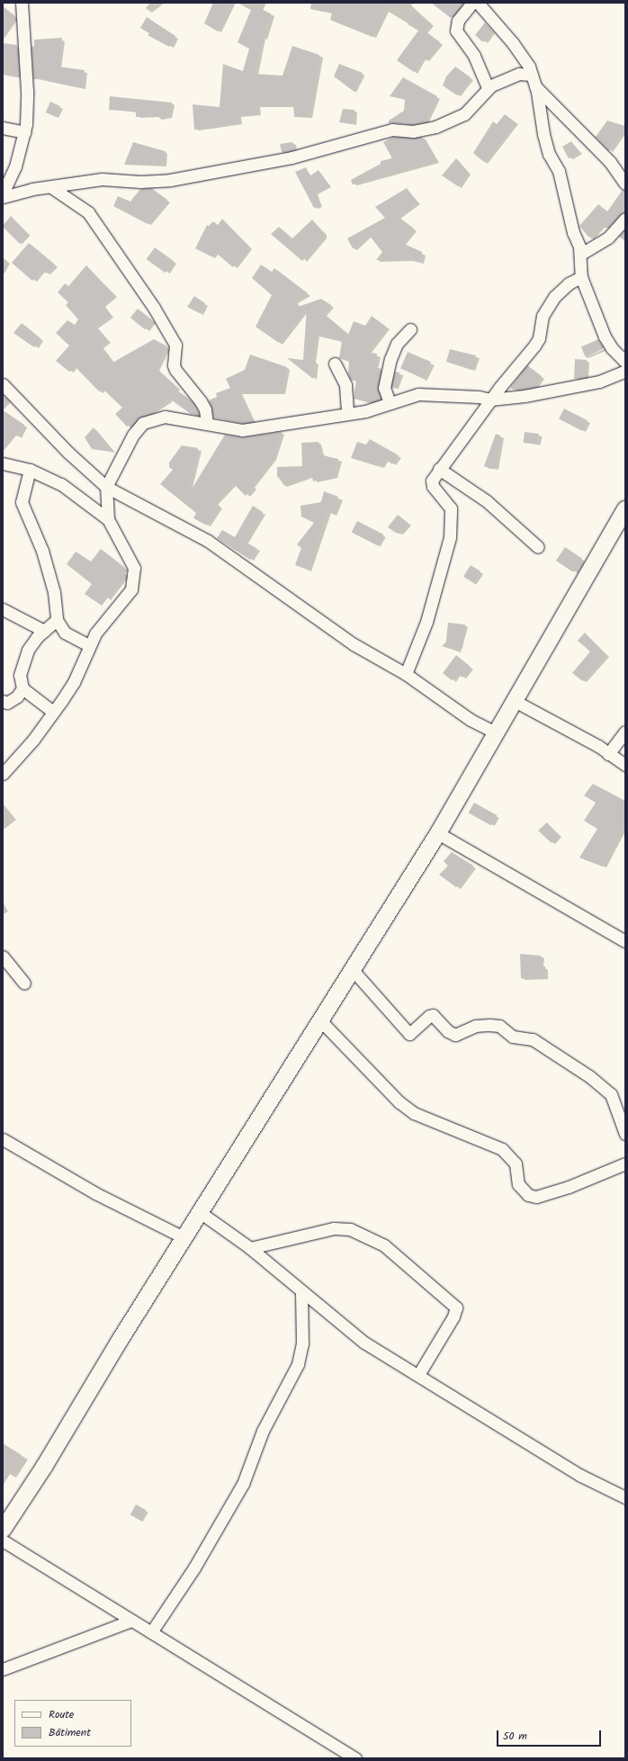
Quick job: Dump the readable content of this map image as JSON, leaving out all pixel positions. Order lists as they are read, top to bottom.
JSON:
{
  "legend": ["Route", "Bâtiment"],
  "scale_bar": "50 m"
}
